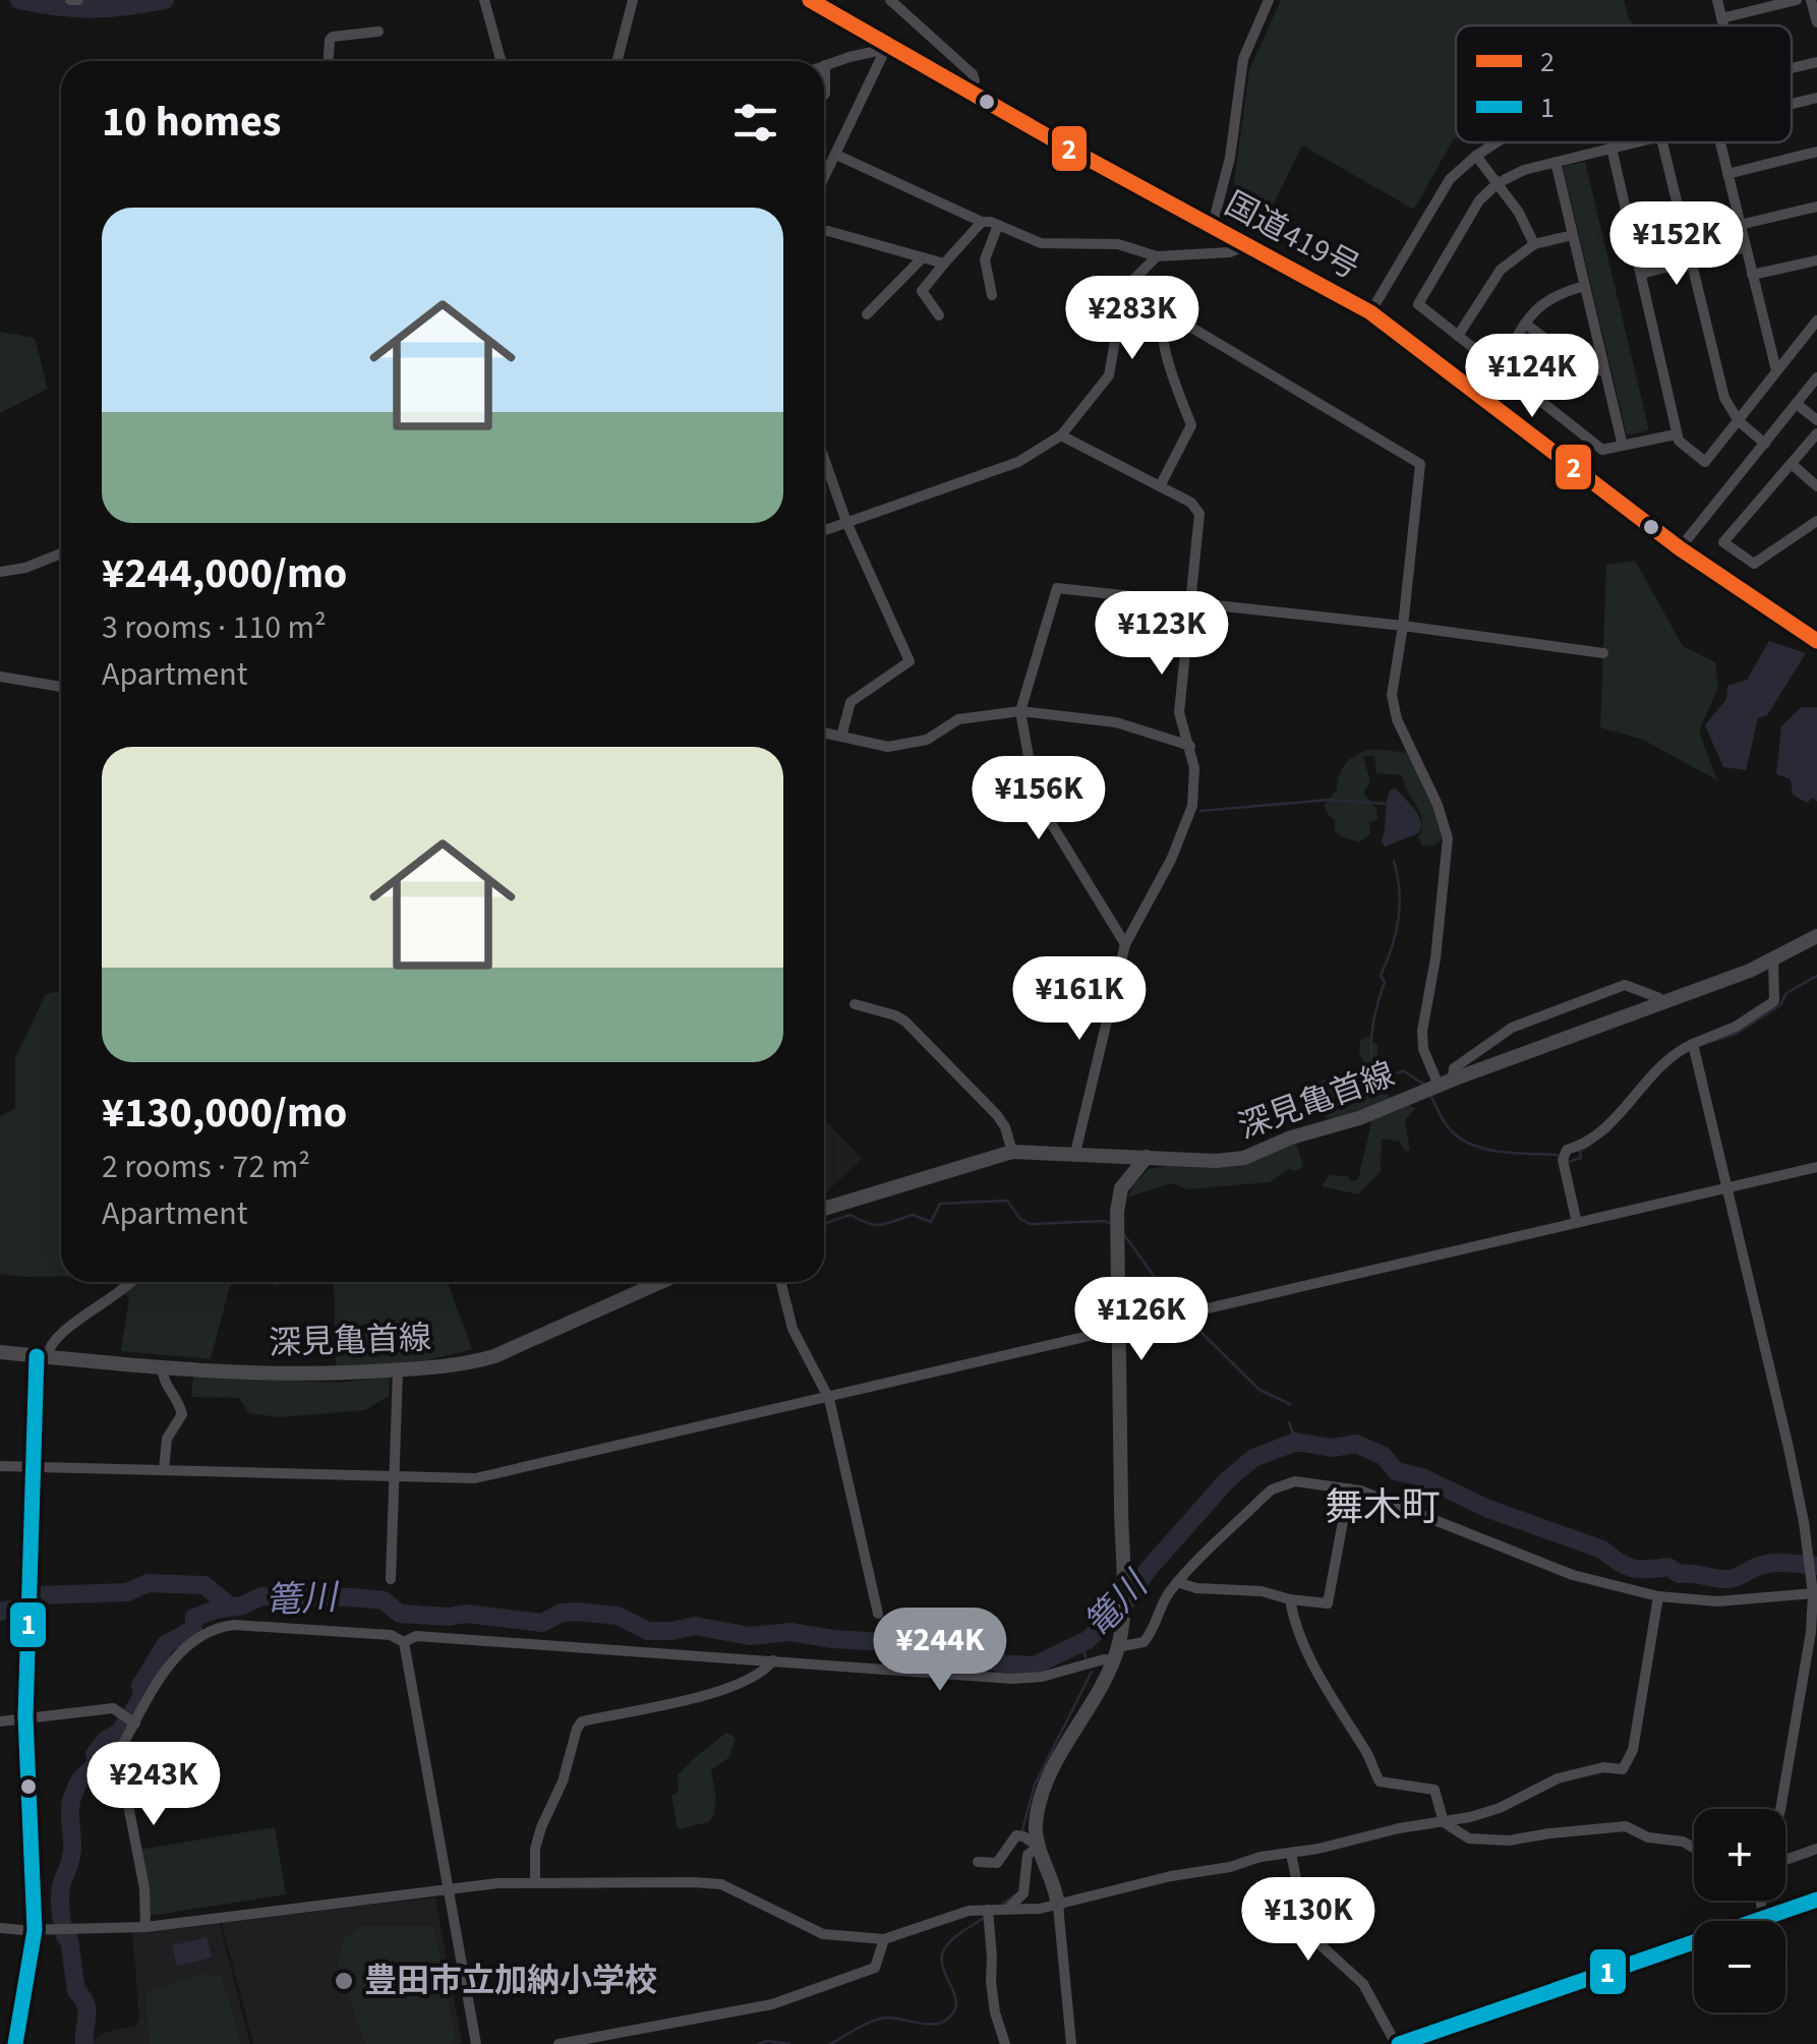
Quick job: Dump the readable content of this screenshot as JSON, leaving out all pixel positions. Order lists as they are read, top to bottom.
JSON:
{
  "streets": {
    "highway": ["国道419号"],
    "main road": ["深見亀首線"]
  },
  "districts": ["舞木町"],
  "water": ["篭川"],
  "places": ["豊田市立加納小学校"],
  "lines": ["transit line 2", "transit line 1"],
  "legend": ["2", "1"],
  "page": {
    "heading": "10 homes",
    "list": [
      {
        "name": "¥244,000/mo",
        "note": "3 rooms · 110 m² · Apartment"
      },
      {
        "name": "¥130,000/mo",
        "note": "2 rooms · 72 m² · Apartment"
      }
    ],
    "price": [
      "¥152K",
      "¥283K",
      "¥124K",
      "¥123K",
      "¥156K",
      "¥161K",
      "¥126K",
      "¥244K",
      "¥243K",
      "¥130K"
    ],
    "map_buttons": ["+", "−"]
  }
}
